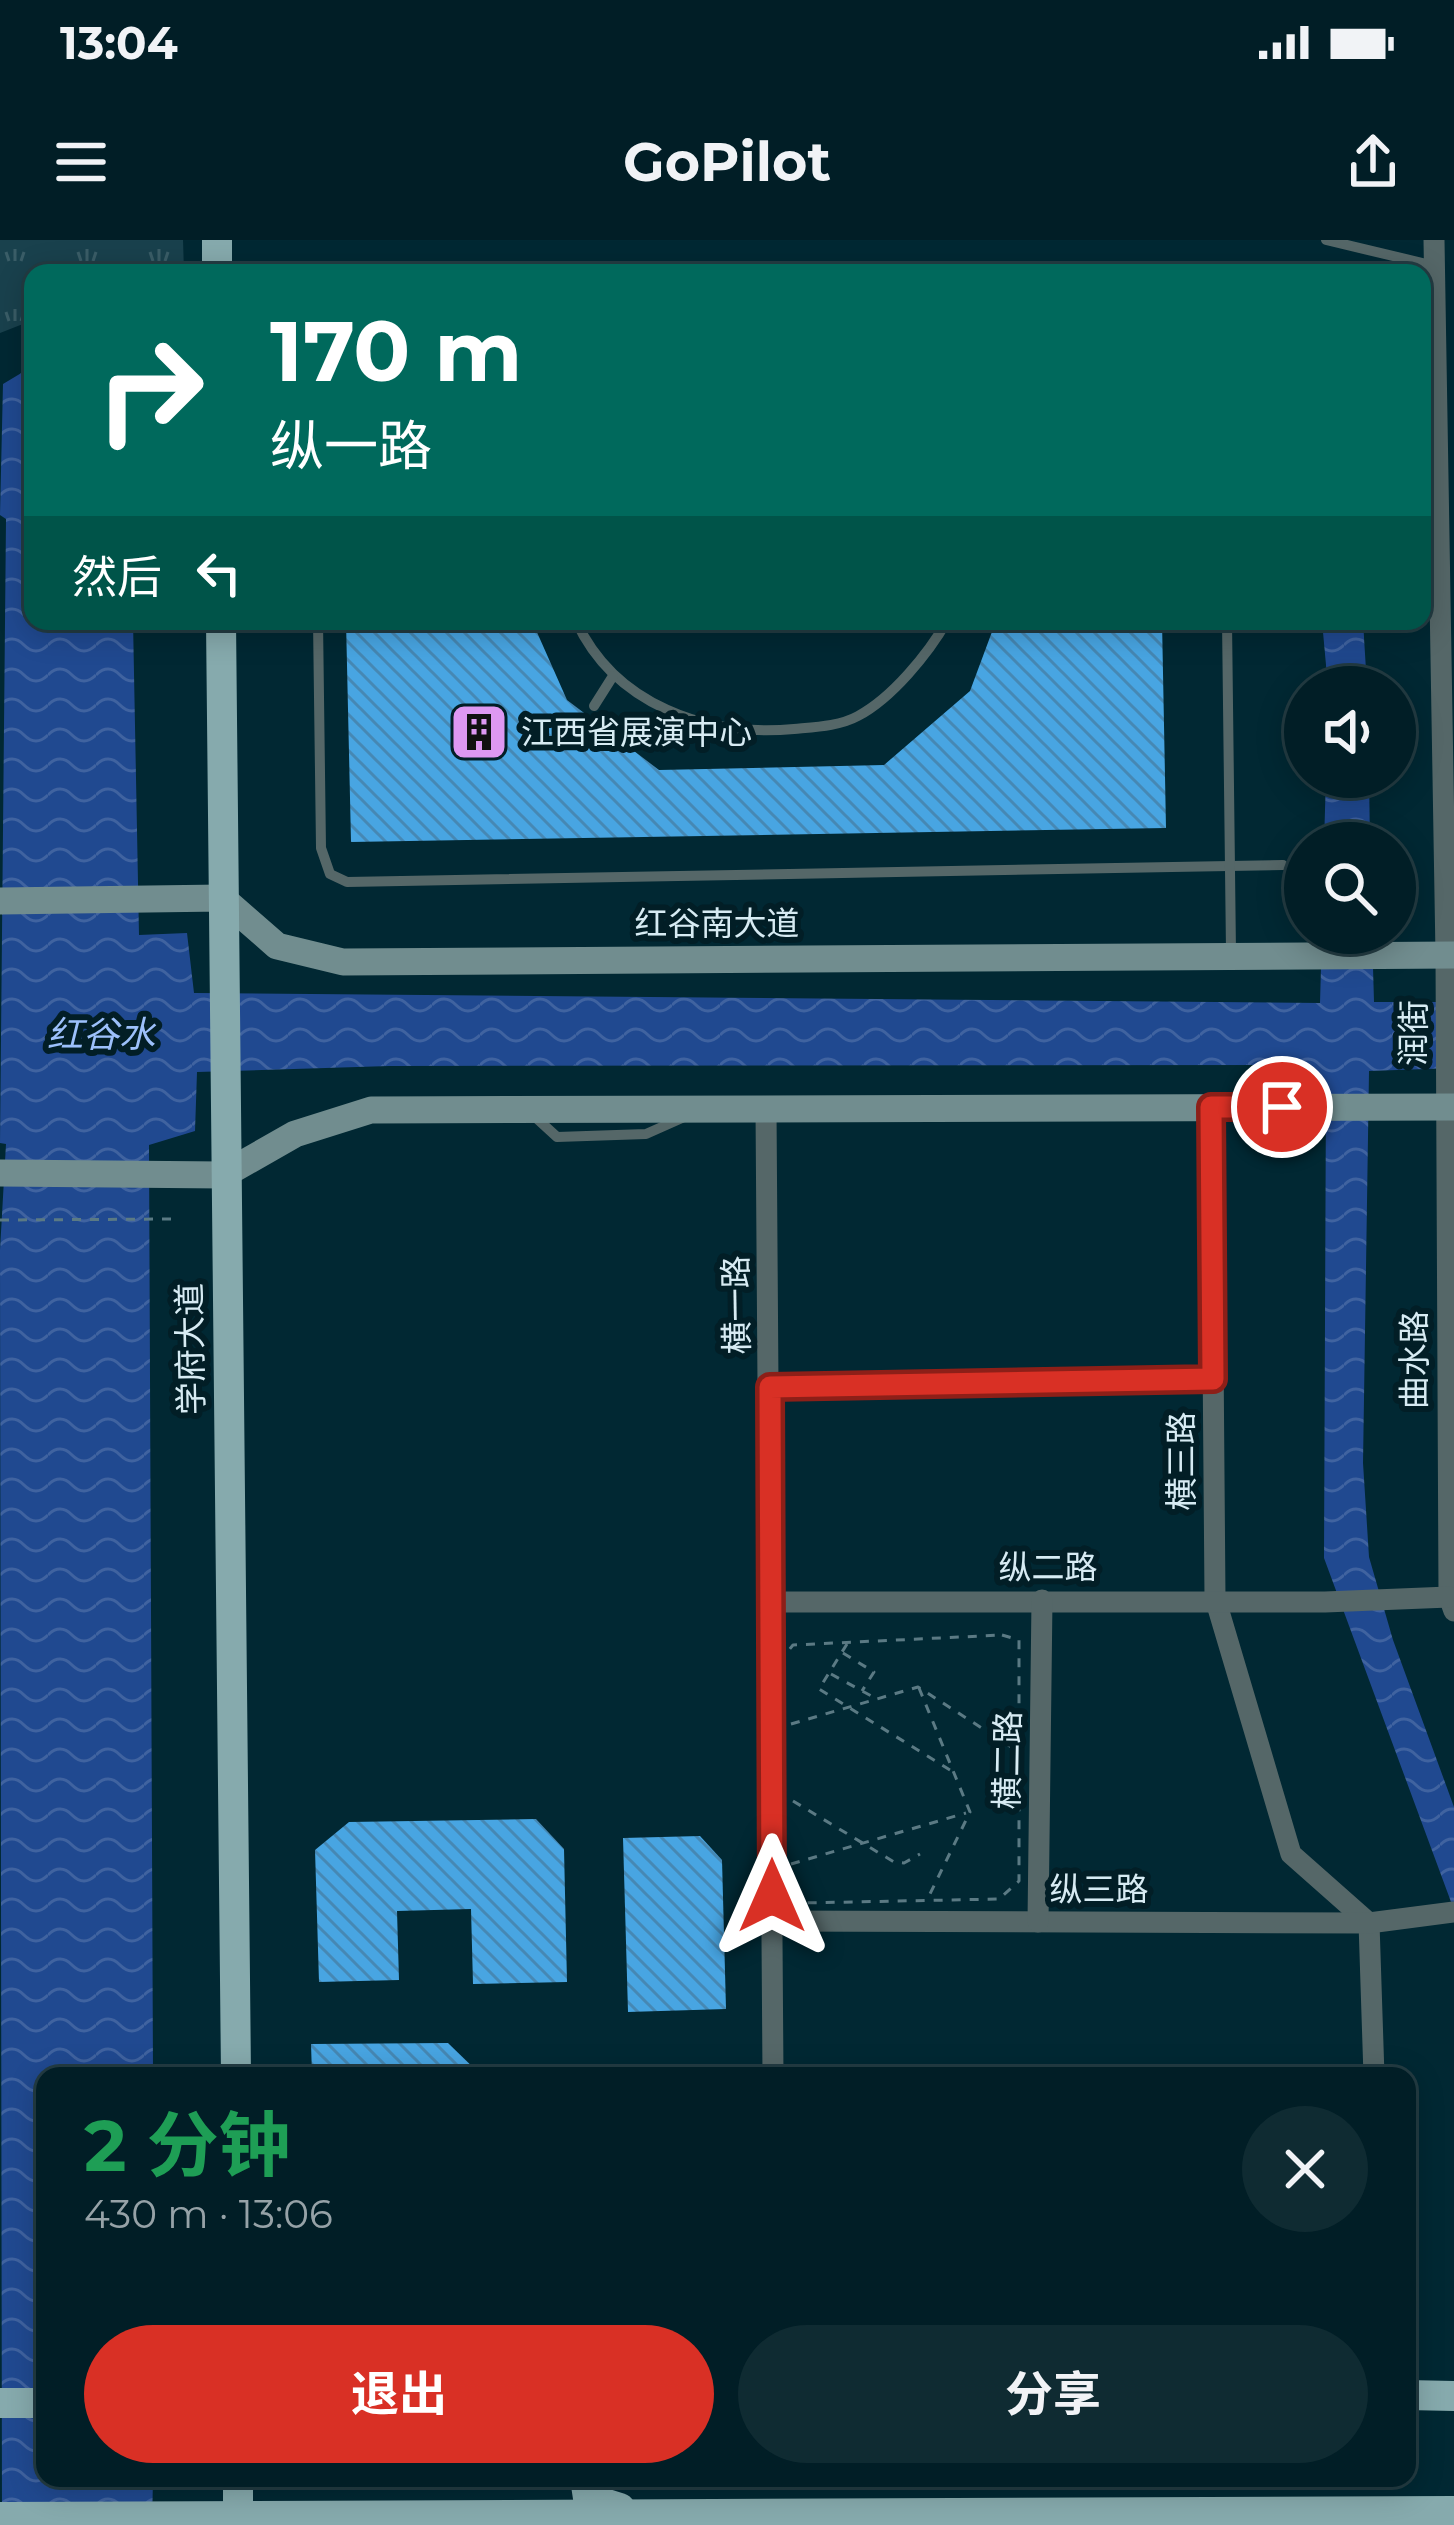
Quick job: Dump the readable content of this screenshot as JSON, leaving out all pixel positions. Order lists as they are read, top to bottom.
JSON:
{
  "streets": {
    "main road": ["红谷南大道", "学府大道"],
    "street": [
      "润街",
      "横一路",
      "曲水路",
      "横三路",
      "纵二路",
      "横二路",
      "纵三路"
    ]
  },
  "crossings": [
    ["红谷南大道", "润街"],
    ["红谷南大道", "学府大道"],
    ["润街", "曲水路"],
    ["横一路", "纵二路"],
    ["横一路", "纵三路"],
    ["曲水路", "纵二路"],
    ["横三路", "纵二路"],
    ["横三路", "纵三路"],
    ["纵二路", "横二路"],
    ["横二路", "纵三路"]
  ],
  "water": ["红谷水"],
  "places": {
    "building": ["江西省展演中心"]
  },
  "page": {
    "status": "13:04",
    "header": "GoPilot",
    "turn": ["170 m", "纵一路"],
    "then": "然后",
    "heading": ["2 分钟", "430 m · 13:06"],
    "buttons": ["退出", "分享"]
  }
}
